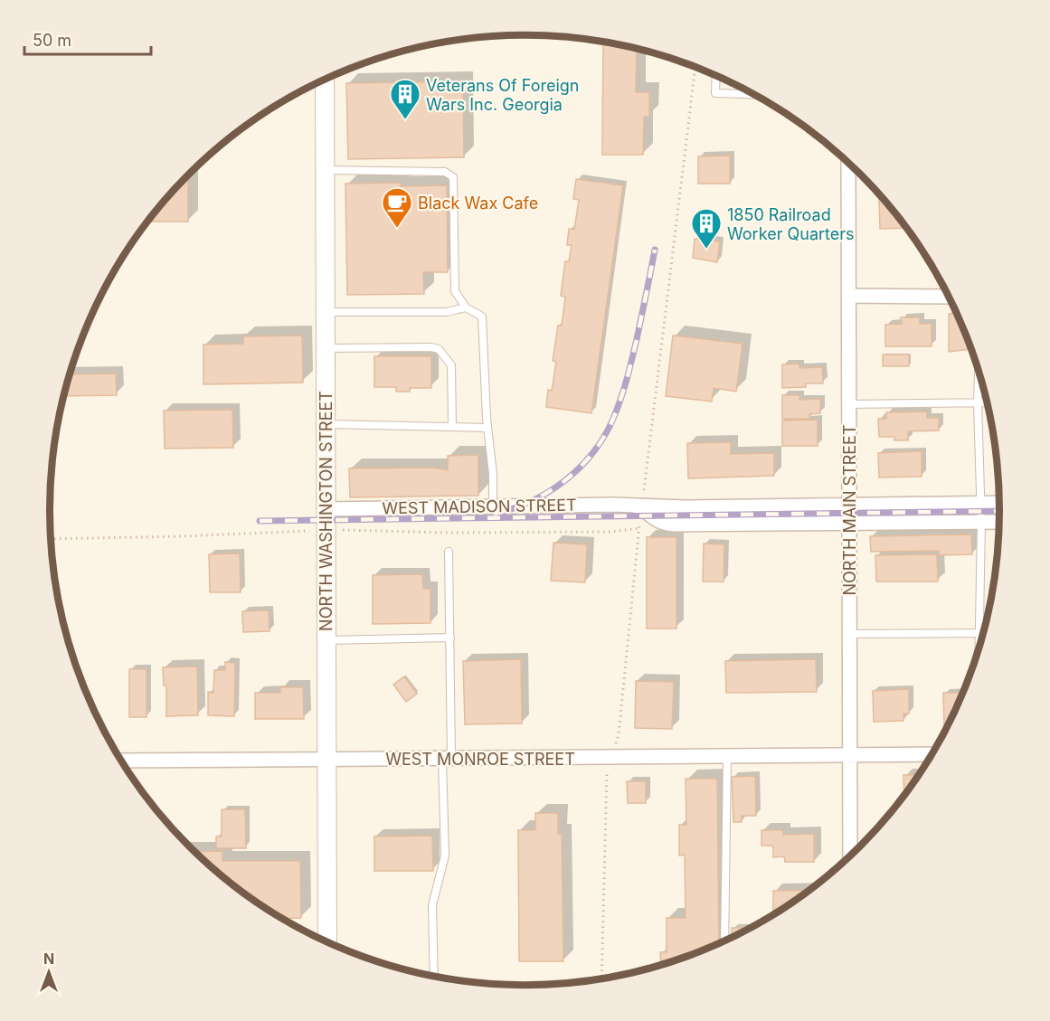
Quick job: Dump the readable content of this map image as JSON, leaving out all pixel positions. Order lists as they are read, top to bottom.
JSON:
{
  "streets": {
    "main road": ["NORTH WASHINGTON STREET"],
    "street": ["WEST MADISON STREET", "NORTH MAIN STREET", "WEST MONROE STREET"]
  },
  "crossings": [
    ["WEST MADISON STREET", "NORTH MAIN STREET"],
    ["WEST MADISON STREET", "NORTH WASHINGTON STREET"],
    ["NORTH MAIN STREET", "WEST MONROE STREET"],
    ["NORTH WASHINGTON STREET", "WEST MONROE STREET"]
  ],
  "places": {
    "building": ["Veterans Of Foreign Wars Inc. Georgia", "1850 Railroad Worker Quarters"],
    "cafe": ["Black Wax Cafe"]
  },
  "scale_bar": "50 m",
  "north": "top"
}
